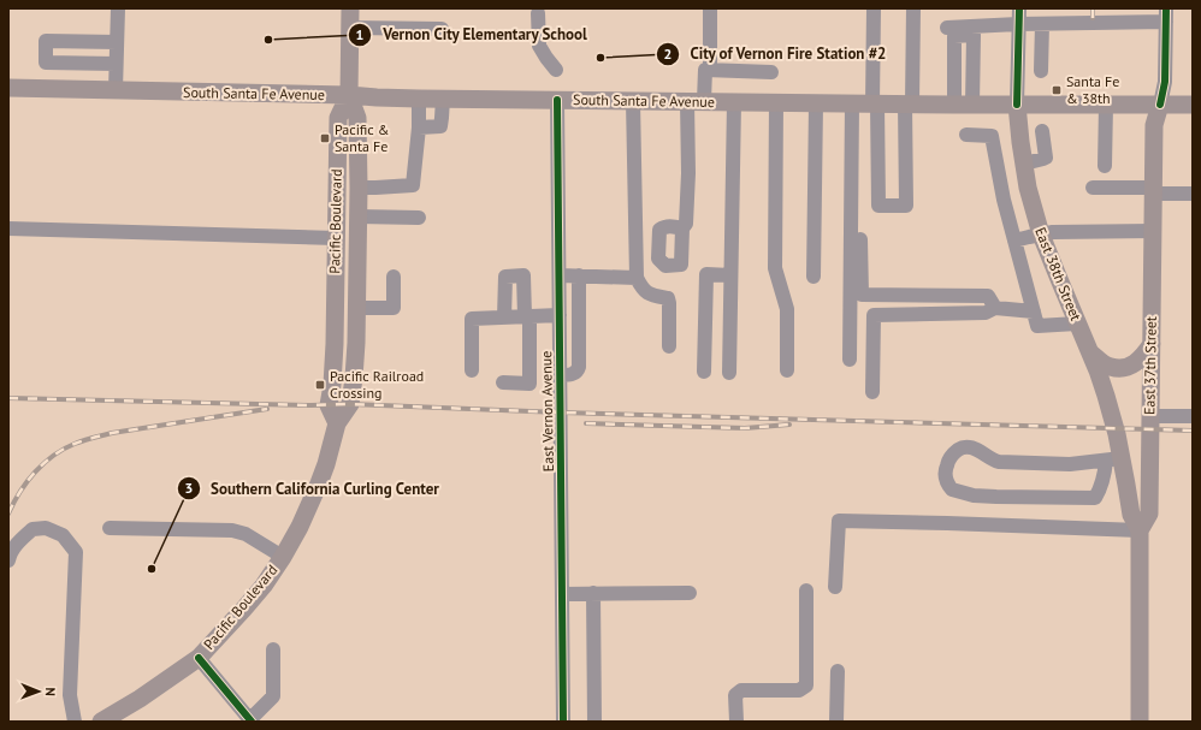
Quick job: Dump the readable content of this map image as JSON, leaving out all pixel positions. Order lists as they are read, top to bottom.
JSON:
{
  "streets": {
    "main road": [
      "South Santa Fe Avenue",
      "Pacific Boulevard",
      "East 38th Street",
      "East 37th Street"
    ],
    "street": ["East Vernon Avenue"]
  },
  "crossings": [
    ["South Santa Fe Avenue", "Pacific Boulevard"],
    ["South Santa Fe Avenue", "East 38th Street"],
    ["South Santa Fe Avenue", "East 37th Street"],
    ["South Santa Fe Avenue", "East Vernon Avenue"],
    ["East 38th Street", "East 37th Street"]
  ],
  "places": {
    "other": ["Vernon City Elementary School", "City of Vernon Fire Station #2", "Southern California Curling Center"],
    "transit": ["Santa Fe & 38th", "Pacific & Santa Fe", "Pacific Railroad Crossing"]
  },
  "north": "right"
}
